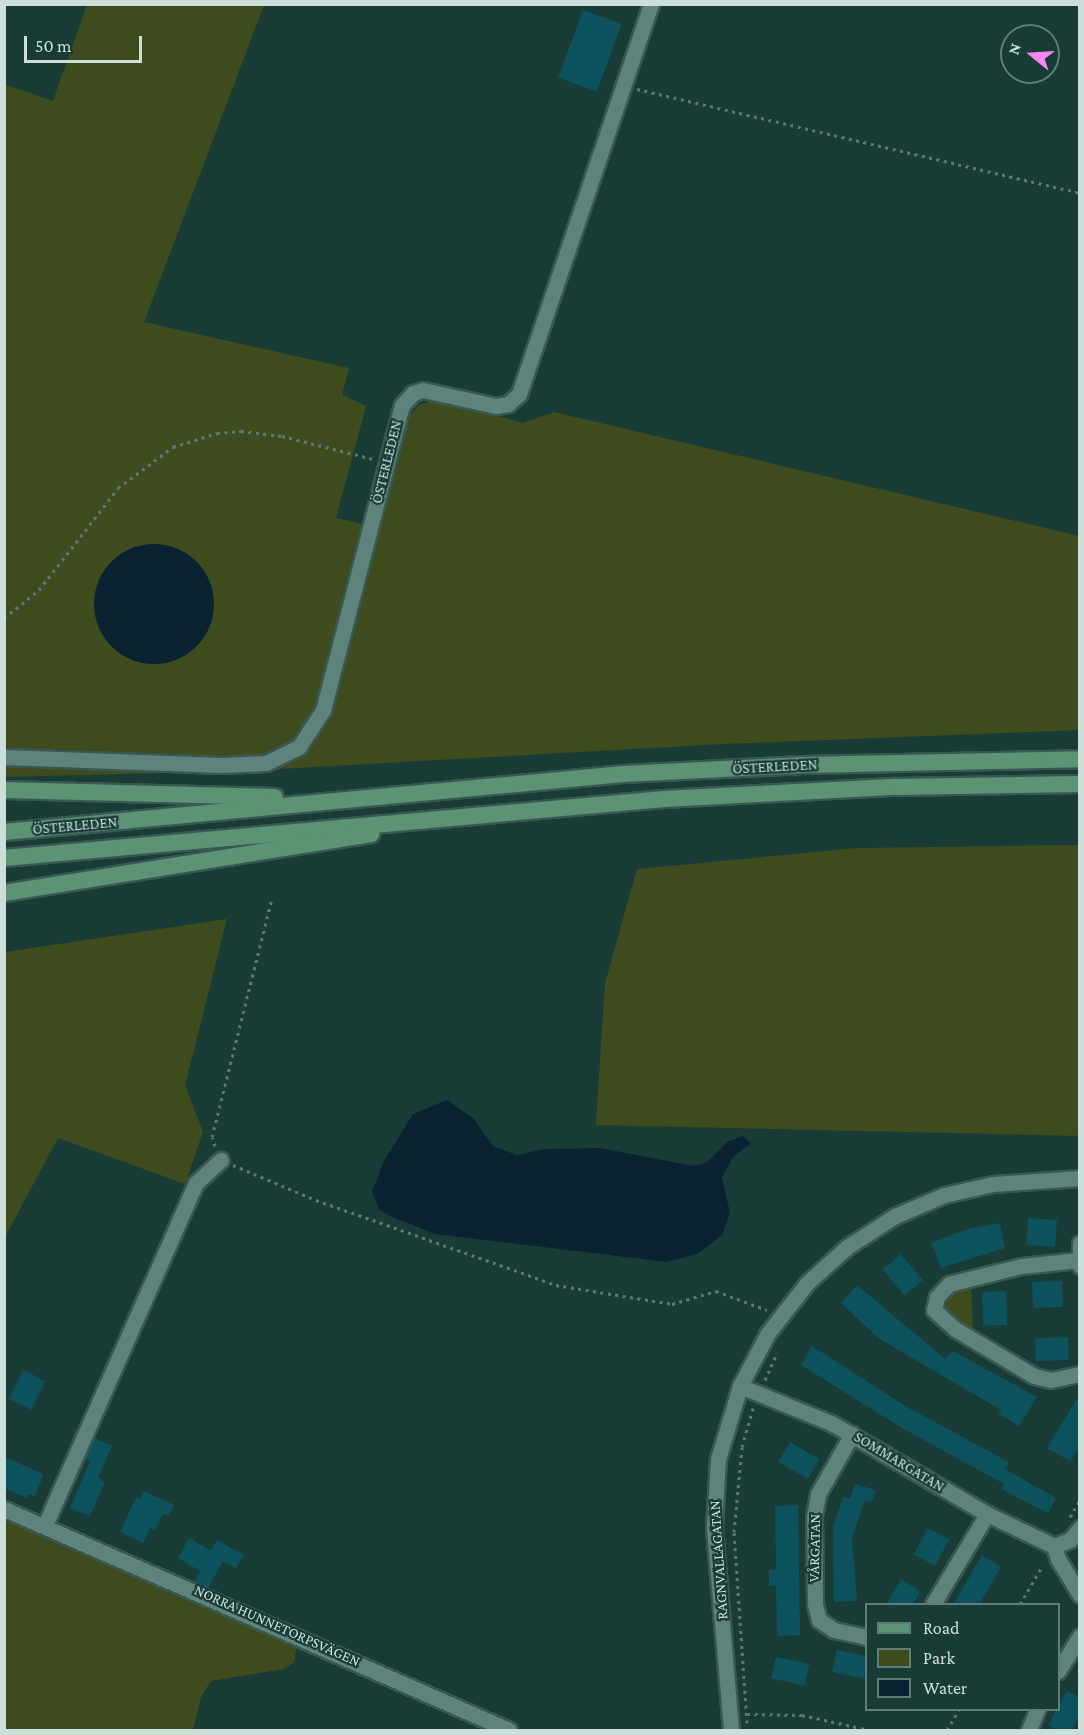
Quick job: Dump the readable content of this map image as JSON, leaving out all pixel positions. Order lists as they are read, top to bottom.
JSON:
{
  "streets": {
    "main road": ["ÖSTERLEDEN"],
    "street": [
      "SOMMARGATAN",
      "VÅRGATAN",
      "RAGNVALLAGATAN",
      "NORRA HUNNETORPSVÄGEN"
    ]
  },
  "crossings": [
    ["SOMMARGATAN", "VÅRGATAN"],
    ["SOMMARGATAN", "RAGNVALLAGATAN"]
  ],
  "legend": ["Road", "Park", "Water"],
  "scale_bar": "50 m",
  "north": "left"
}
